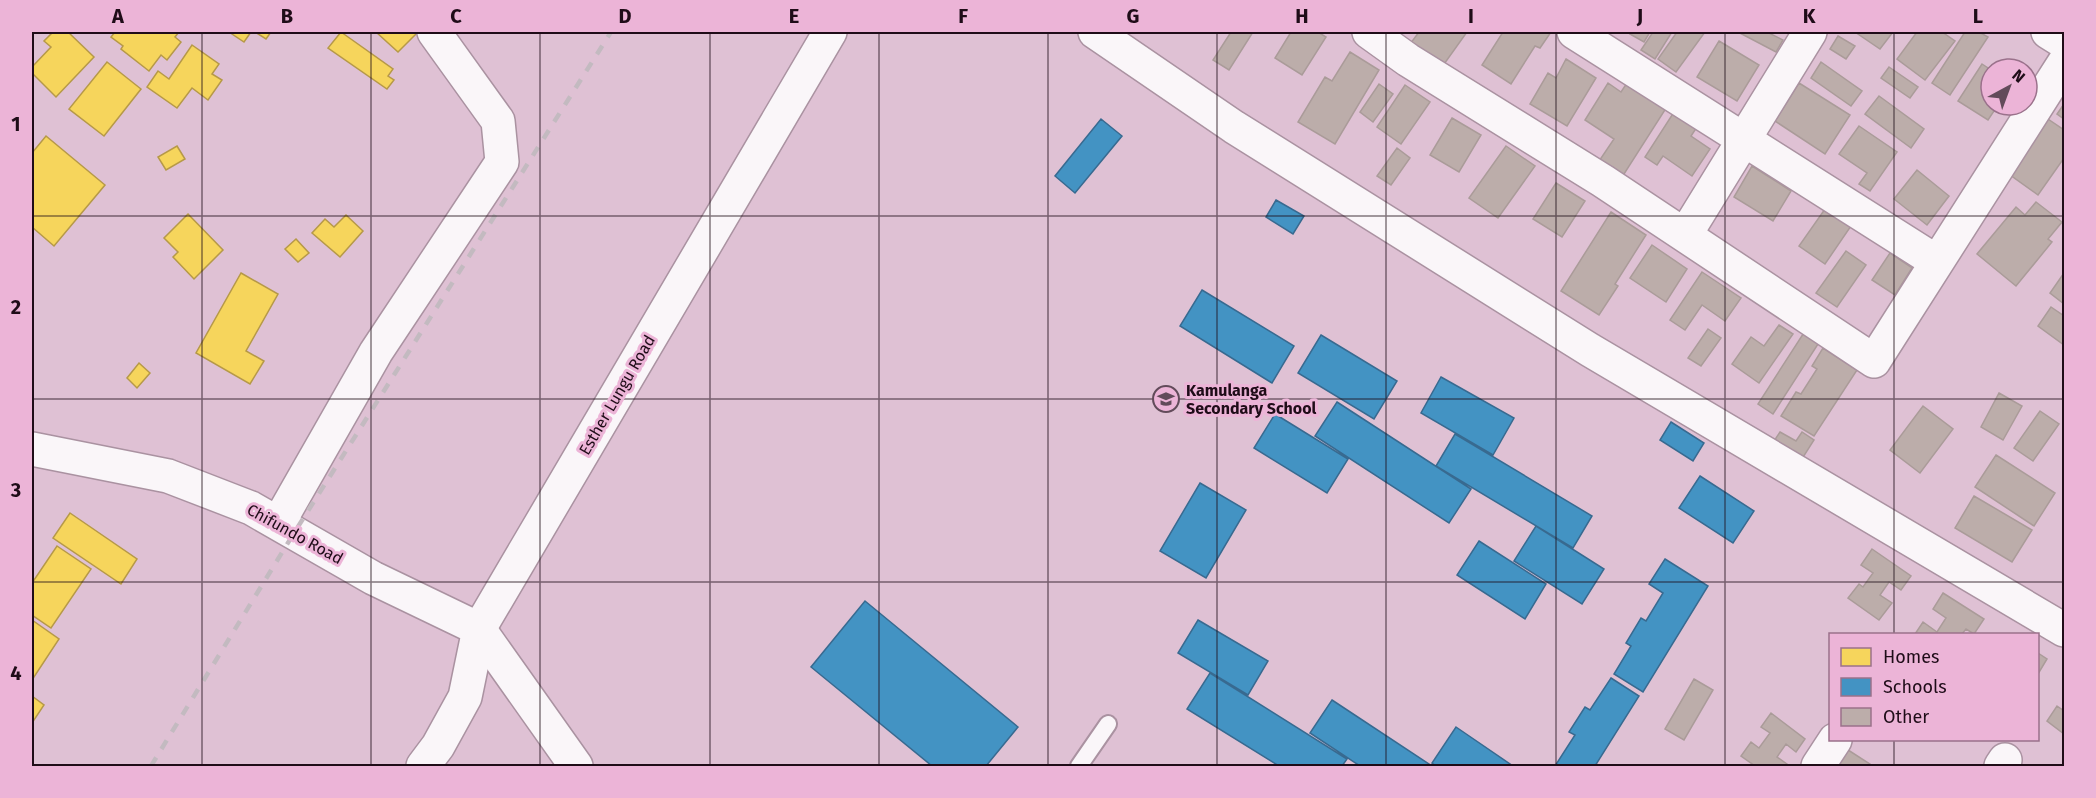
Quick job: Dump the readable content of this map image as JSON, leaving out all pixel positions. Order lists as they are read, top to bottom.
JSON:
{
  "streets": {
    "street": ["Esther Lungu Road", "Chifundo Road"]
  },
  "crossings": [
    ["Esther Lungu Road", "Chifundo Road"]
  ],
  "places": {
    "school or university": ["Kamulanga Secondary School"]
  },
  "legend": ["Homes", "Schools", "Other"],
  "north": "top right",
  "grid": {
    "columns": [
      "A",
      "B",
      "C",
      "D",
      "E",
      "F",
      "G",
      "H",
      "I",
      "J",
      "K",
      "L"
    ],
    "rows": [
      "1",
      "2",
      "3",
      "4"
    ]
  }
}
